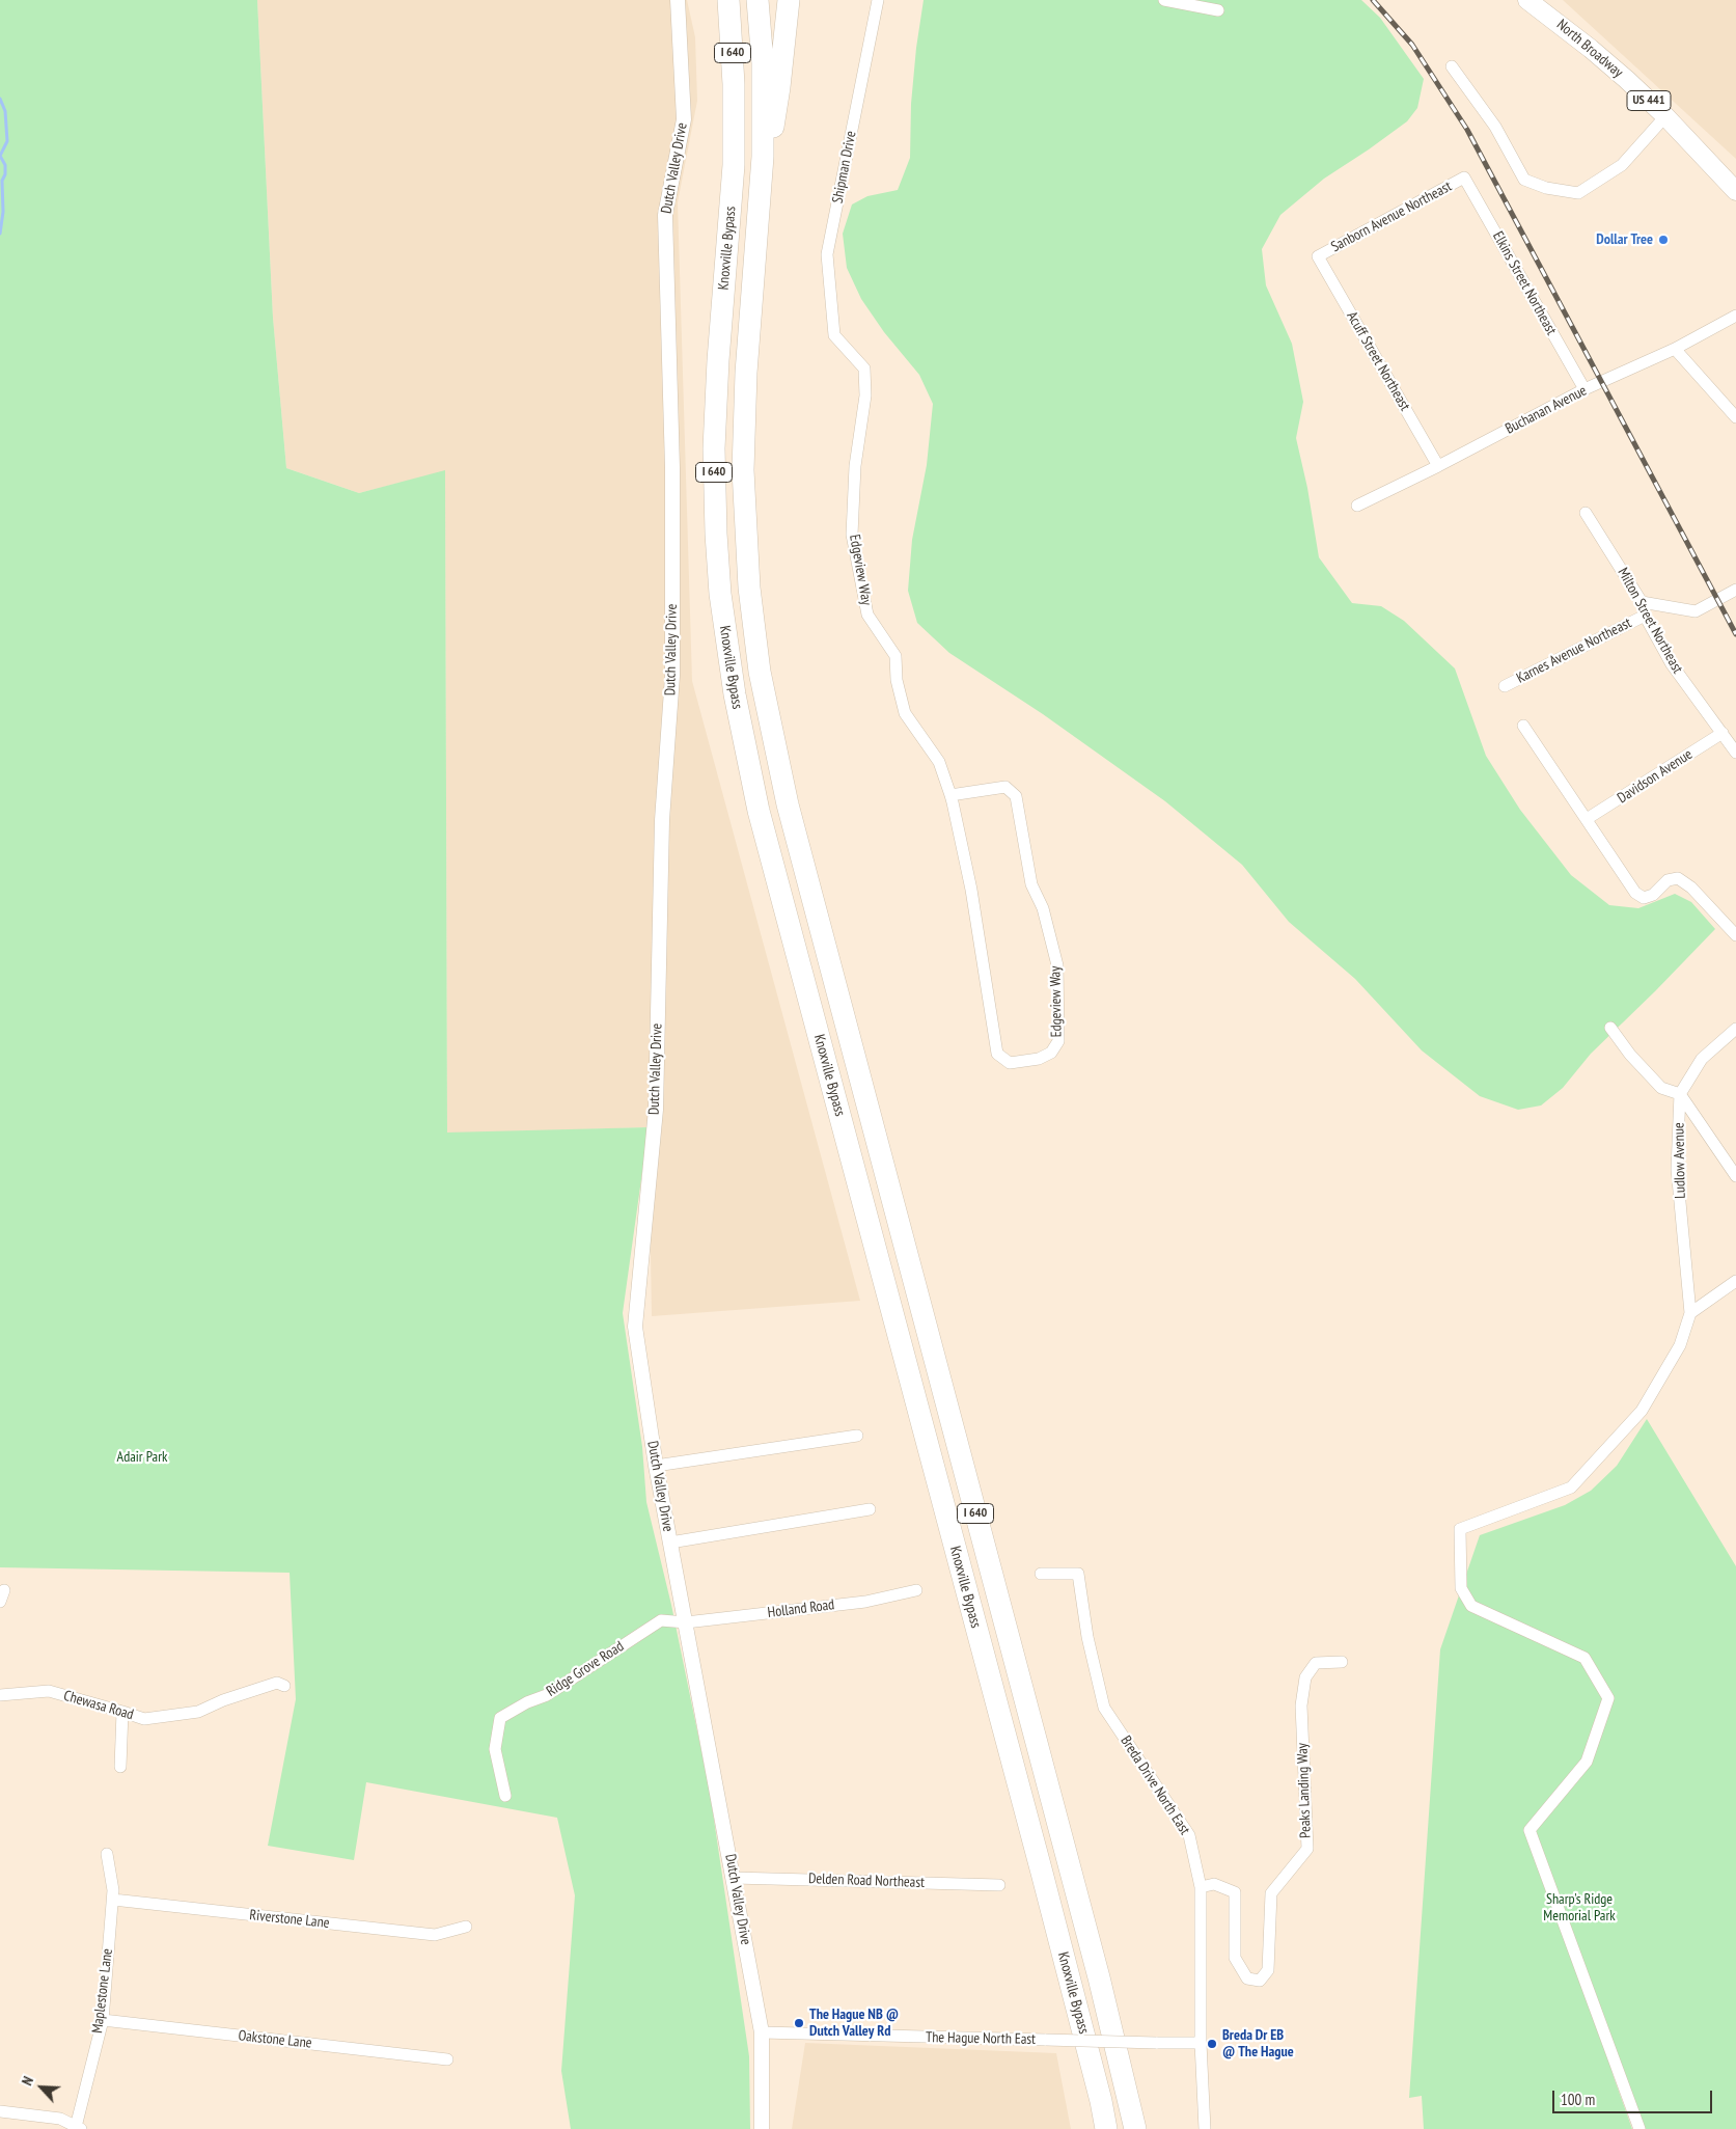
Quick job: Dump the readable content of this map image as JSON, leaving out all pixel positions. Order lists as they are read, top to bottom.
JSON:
{
  "streets": {
    "highway": ["I 640", "Knoxville Bypass"],
    "main road": ["North Broadway", "US 441"],
    "street": [
      "Shipman Drive",
      "Dutch Valley Drive",
      "Sanborn Avenue Northeast",
      "Elkins Street Northeast",
      "Acuff Street Northeast",
      "Buchanan Avenue",
      "Edgeview Way",
      "Milton Street Northeast",
      "Karnes Avenue Northeast",
      "Davidson Avenue",
      "Ludlow Avenue",
      "Holland Road",
      "Ridge Grove Road",
      "Chewasa Road",
      "Breda Drive North East",
      "Peaks Landing Way",
      "Delden Road Northeast",
      "Riverstone Lane",
      "Maplestone Lane",
      "The Hague North East",
      "Oakstone Lane"
    ]
  },
  "crossings": [
    ["Shipman Drive", "Edgeview Way"],
    ["Dutch Valley Drive", "Holland Road"],
    ["Dutch Valley Drive", "Ridge Grove Road"],
    ["Dutch Valley Drive", "Delden Road Northeast"],
    ["Dutch Valley Drive", "The Hague North East"],
    ["Sanborn Avenue Northeast", "Elkins Street Northeast"],
    ["Sanborn Avenue Northeast", "Acuff Street Northeast"],
    ["Elkins Street Northeast", "Buchanan Avenue"],
    ["Acuff Street Northeast", "Buchanan Avenue"],
    ["Milton Street Northeast", "Karnes Avenue Northeast"],
    ["Milton Street Northeast", "Davidson Avenue"],
    ["Holland Road", "Ridge Grove Road"],
    ["Breda Drive North East", "Peaks Landing Way"],
    ["Breda Drive North East", "The Hague North East"],
    ["Riverstone Lane", "Maplestone Lane"],
    ["Maplestone Lane", "Oakstone Lane"]
  ],
  "parks": ["Adair Park", "Sharp's Ridge Memorial Park"],
  "places": ["Dollar Tree", "The Hague NB @ Dutch Valley Rd", "Breda Dr EB @ The Hague"],
  "scale_bar": "100 m",
  "north": "top left"
}
